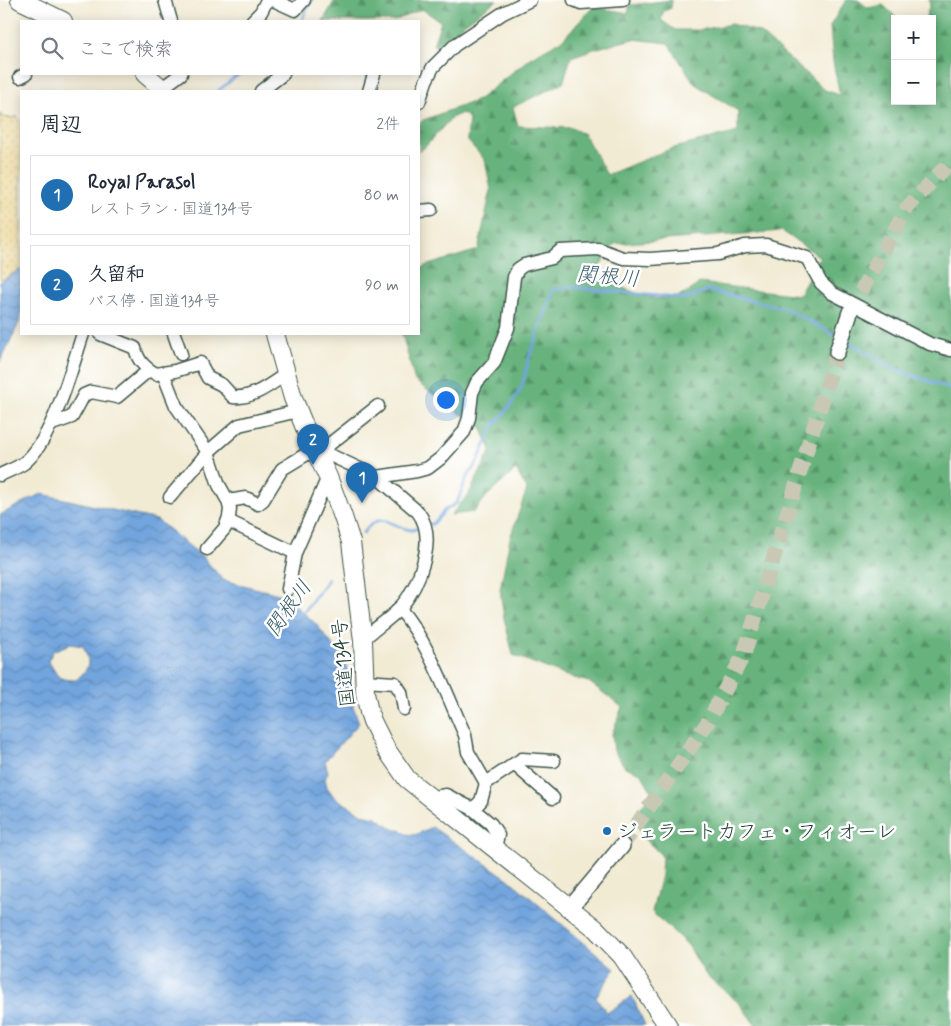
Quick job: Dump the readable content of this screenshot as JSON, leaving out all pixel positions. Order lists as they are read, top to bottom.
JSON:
{
  "streets": {
    "highway": ["国道134号"]
  },
  "water": ["関根川"],
  "places": ["ジェラートカフェ・フィオーレ"],
  "page": {
    "map_buttons": ["+", "−"],
    "search": "ここで検索",
    "heading": ["周辺", "2件"],
    "list": [
      {
        "mark": "1",
        "name": "Royal Parasol",
        "note": "レストラン · 国道134号",
        "value": "80 m"
      },
      {
        "mark": "2",
        "name": "久留和",
        "note": "バス停 · 国道134号",
        "value": "90 m"
      }
    ],
    "pins": ["2", "1"]
  }
}
